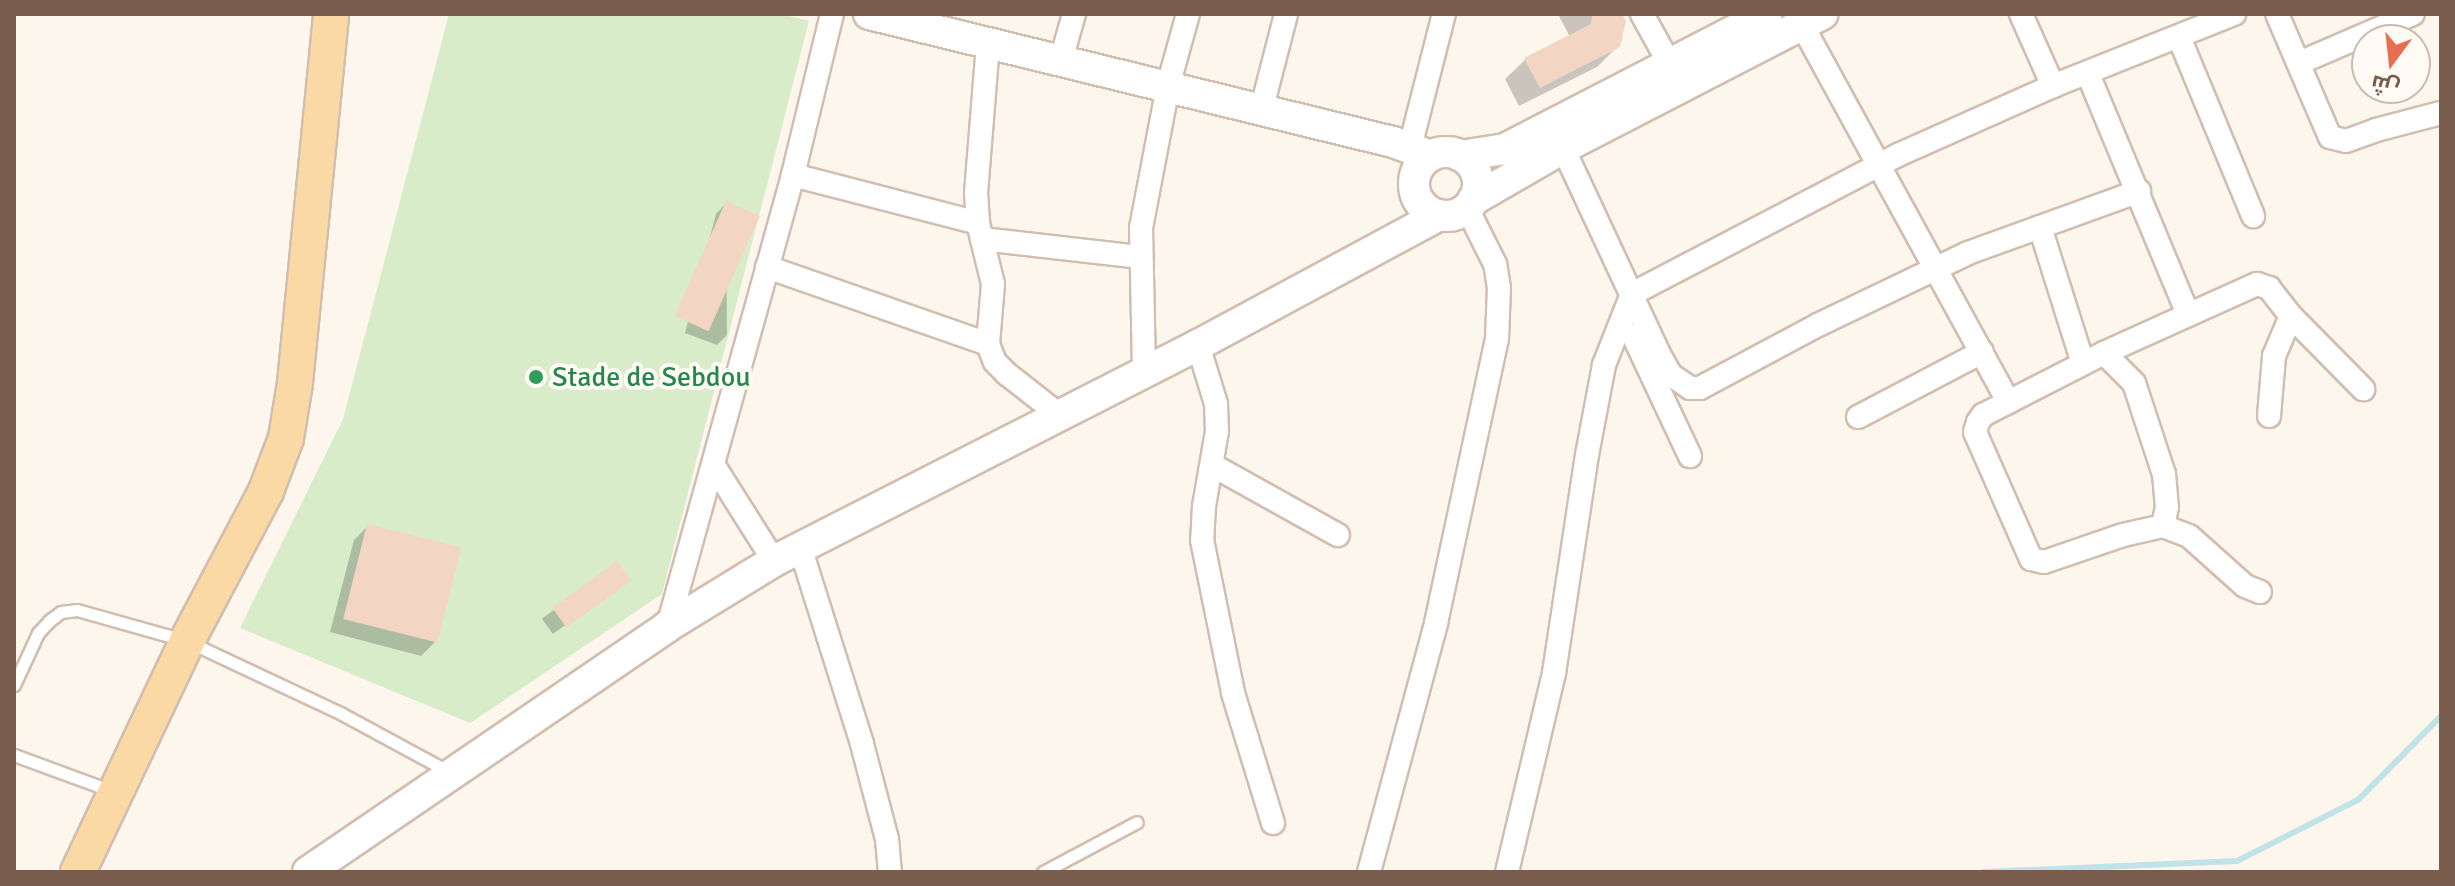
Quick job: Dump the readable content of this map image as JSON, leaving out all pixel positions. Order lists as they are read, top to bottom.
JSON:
{
  "places": ["Stade de Sebdou"],
  "north": "bottom"
}
